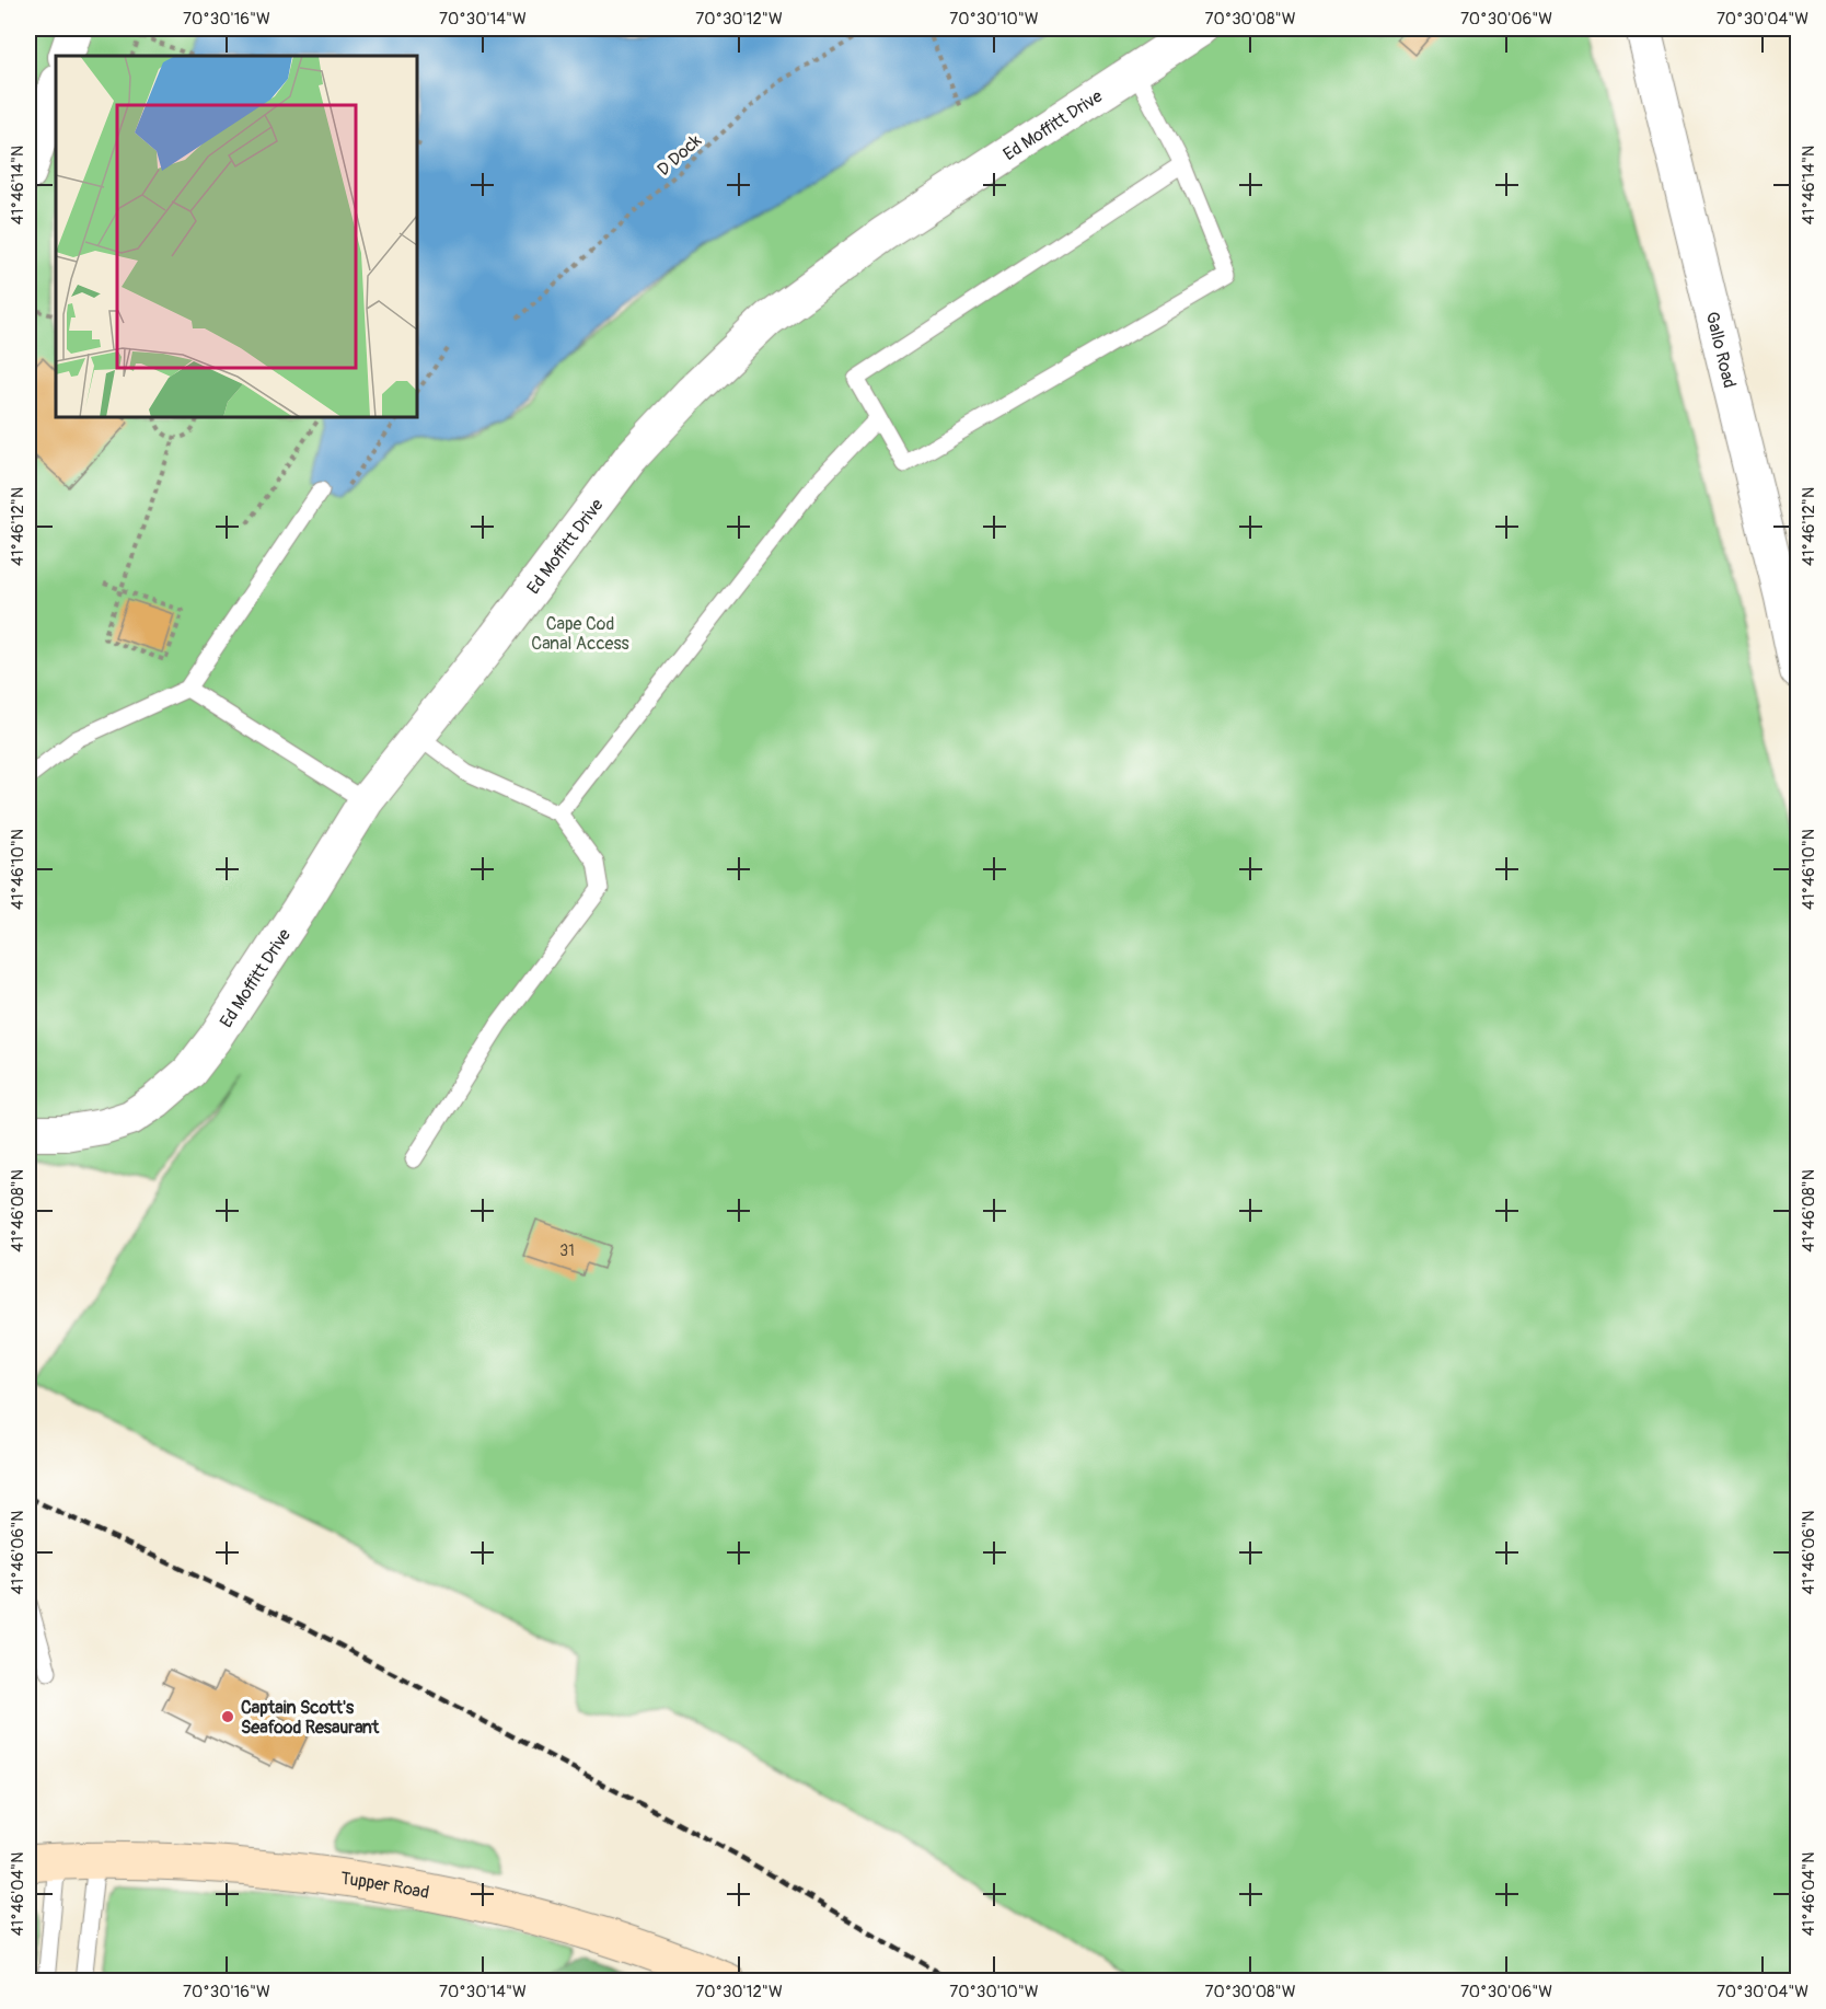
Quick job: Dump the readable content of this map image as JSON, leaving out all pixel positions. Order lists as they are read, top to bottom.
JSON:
{
  "streets": {
    "main road": ["Tupper Road"],
    "street": ["Ed Moffitt Drive", "Gallo Road"],
    "path": ["D Dock"]
  },
  "parks": ["Cape Cod Canal Access"],
  "places": ["Captain Scott's Seafood Resaurant"],
  "house_numbers": ["31"],
  "coordinates": [
    "70°30'16\"W",
    "70°30'14\"W",
    "70°30'12\"W",
    "70°30'10\"W",
    "70°30'08\"W",
    "70°30'06\"W",
    "70°30'04\"W",
    "41°46'14\"N",
    "41°46'12\"N",
    "41°46'10\"N",
    "41°46'08\"N",
    "41°46'06\"N",
    "41°46'04\"N"
  ]
}
